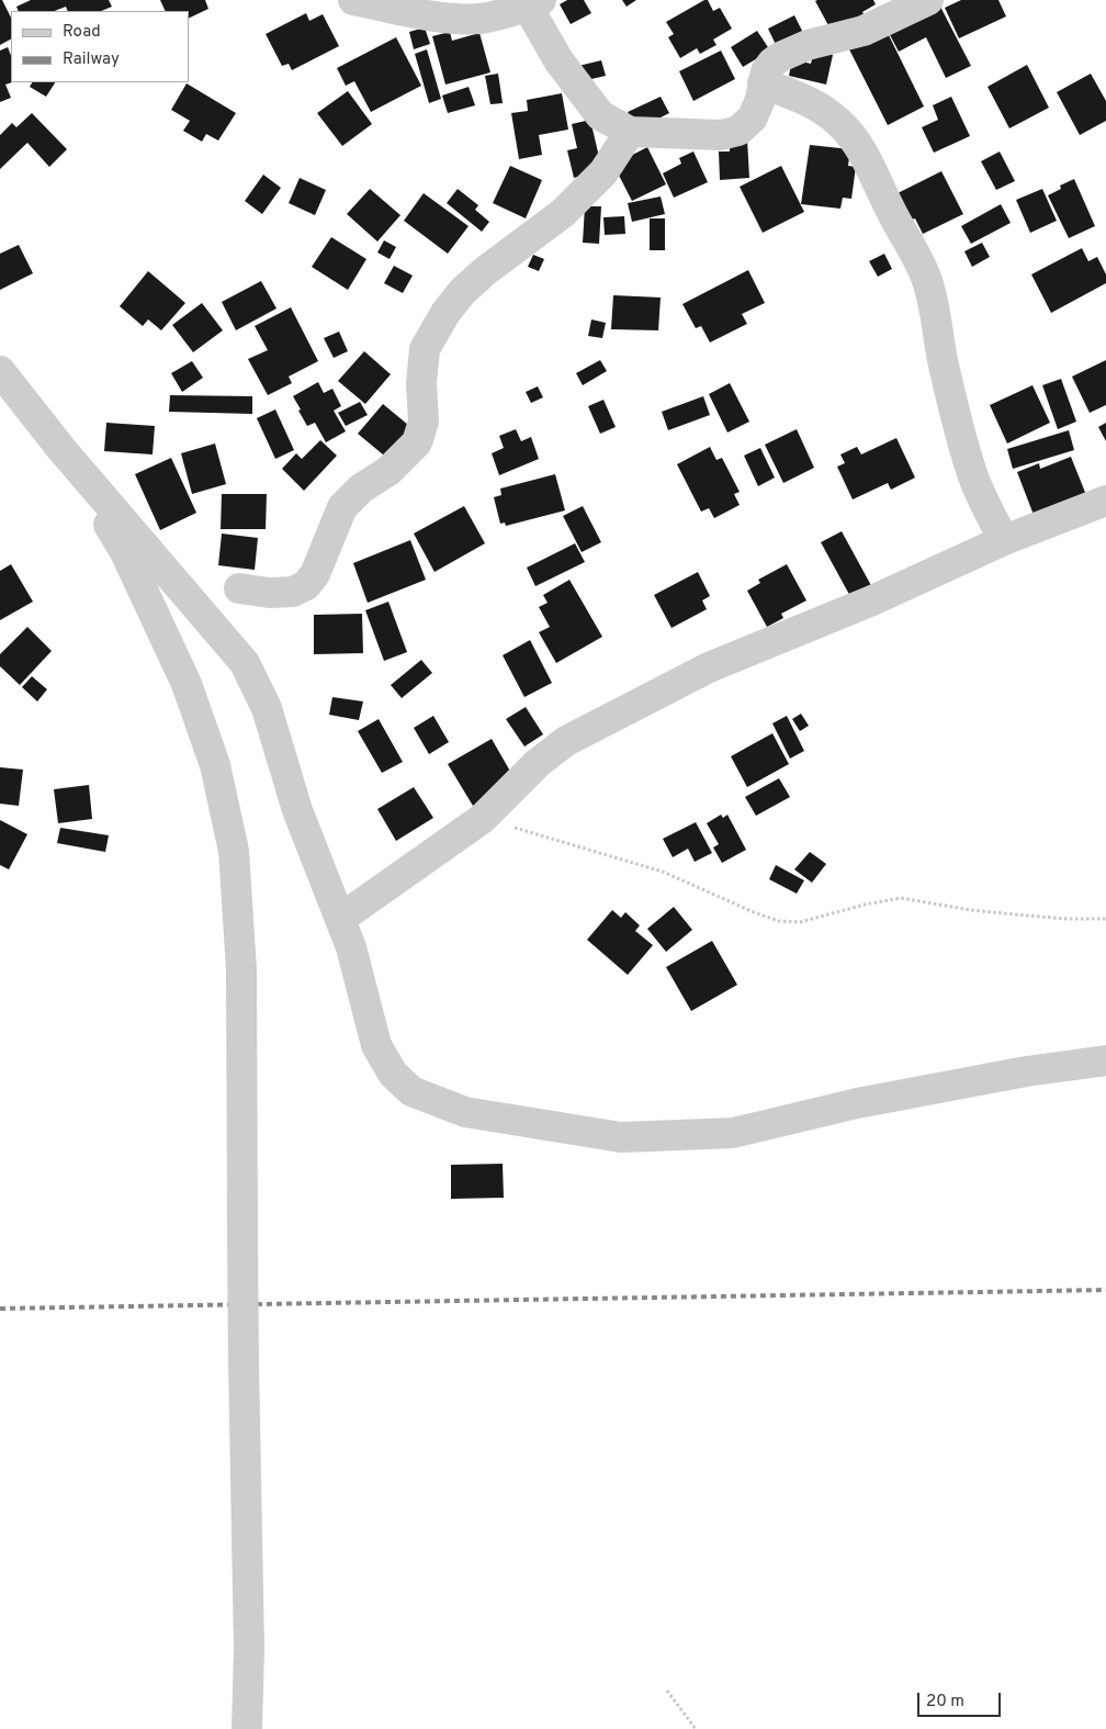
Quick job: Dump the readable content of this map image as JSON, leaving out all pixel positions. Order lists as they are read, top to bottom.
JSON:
{
  "legend": ["Road", "Railway"],
  "scale_bar": "20 m"
}
